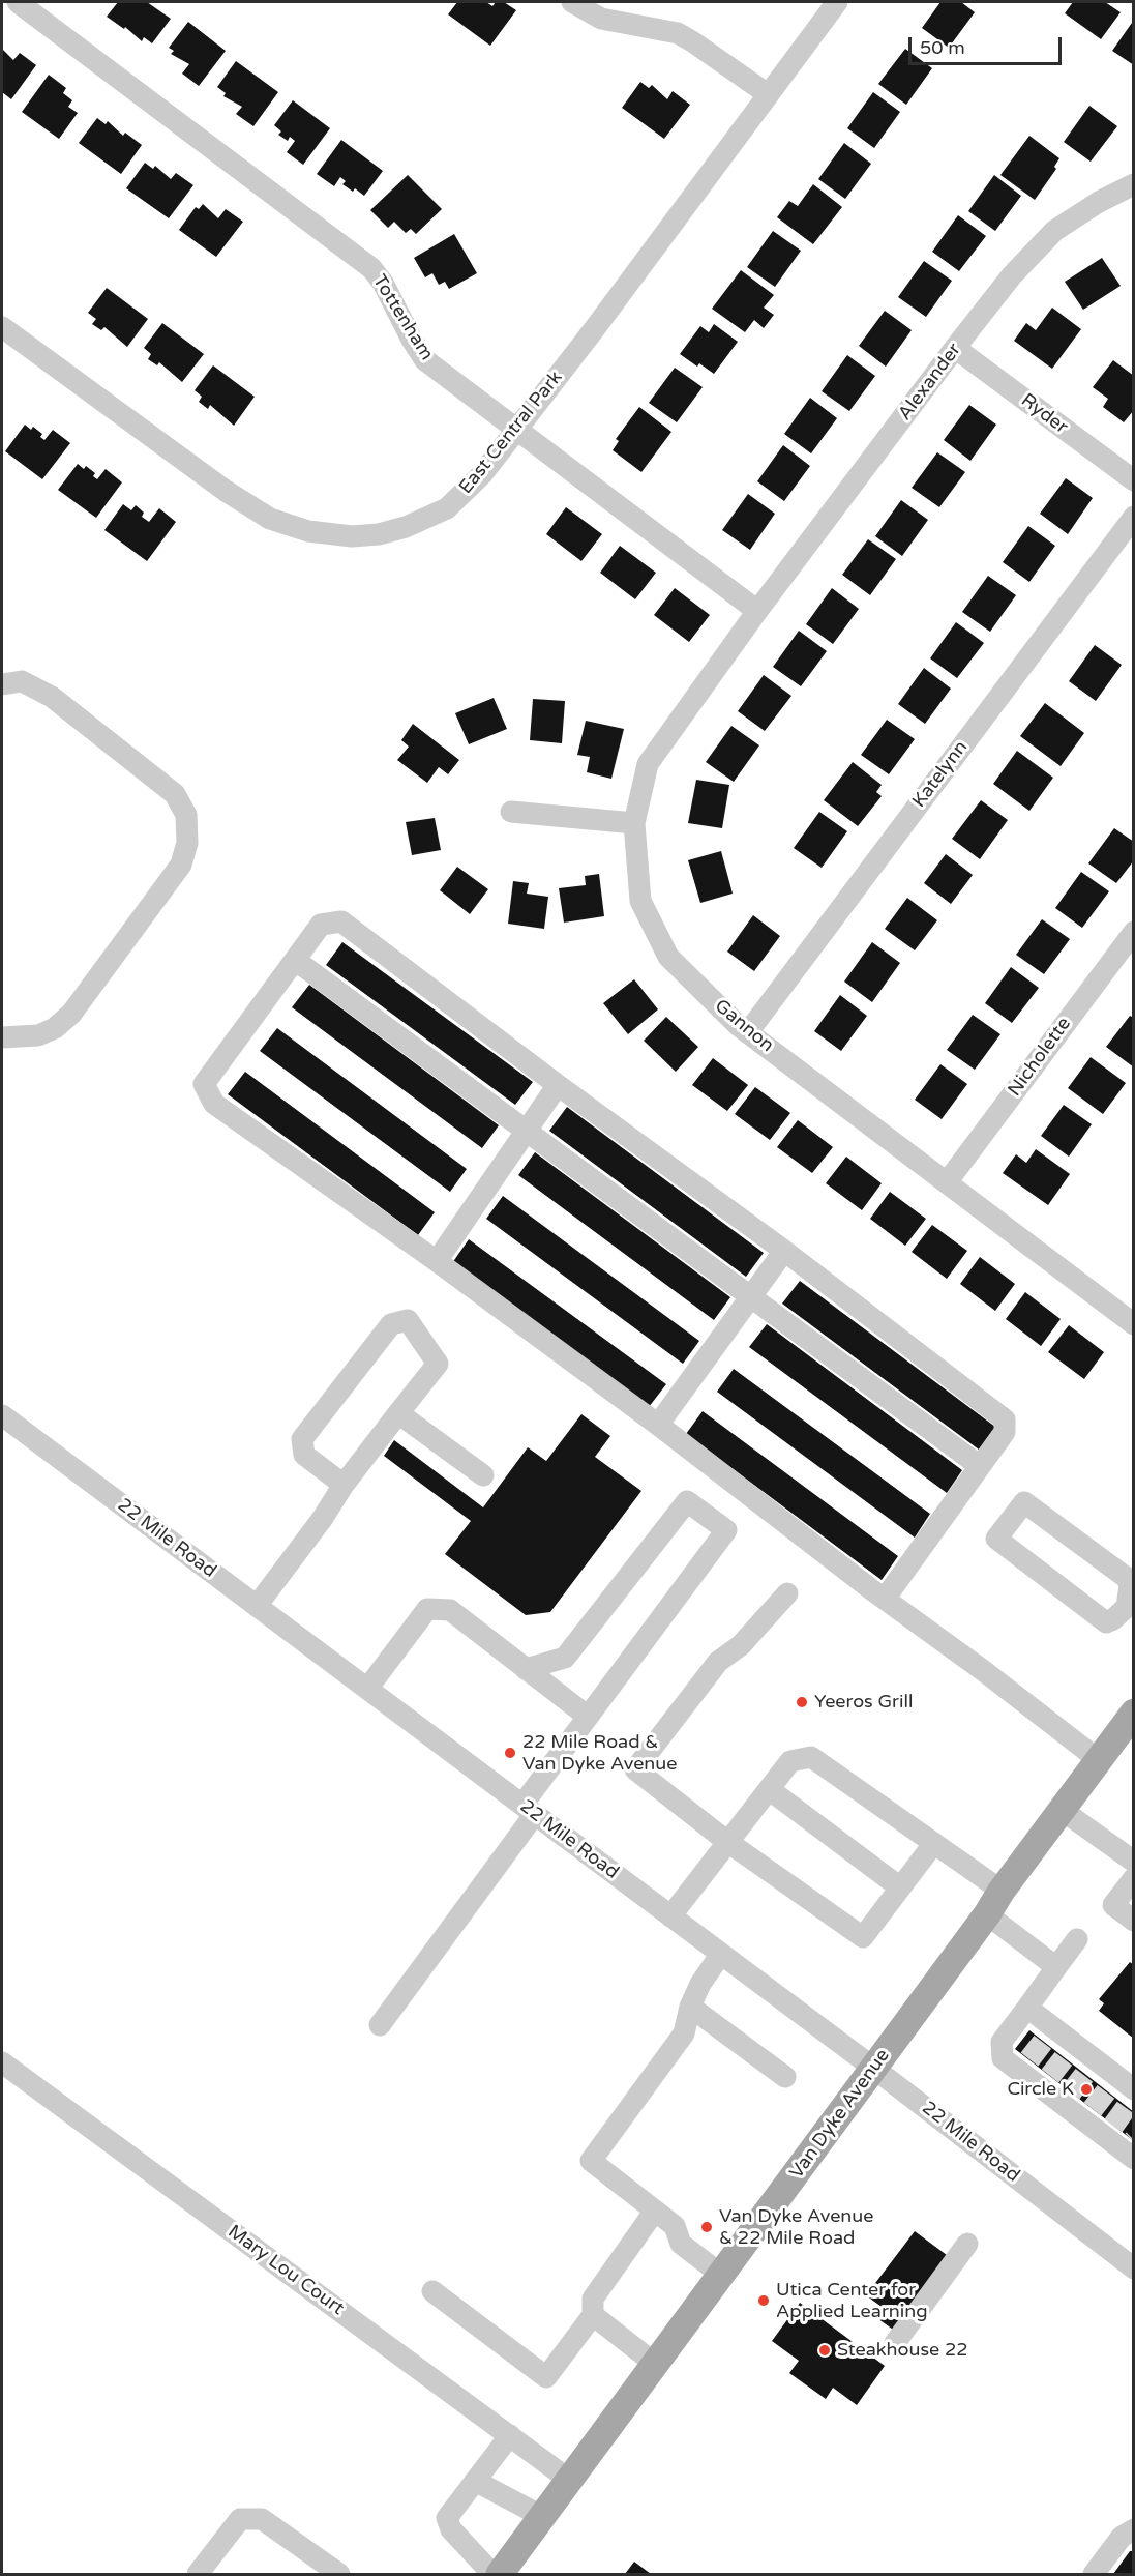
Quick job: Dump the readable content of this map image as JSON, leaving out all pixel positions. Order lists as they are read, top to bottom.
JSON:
{
  "streets": {
    "main road": ["Van Dyke Avenue"],
    "street": [
      "Tottenham",
      "Alexander",
      "Ryder",
      "East Central Park",
      "Katelynn",
      "Gannon",
      "Nicholette",
      "22 Mile Road",
      "Mary Lou Court"
    ]
  },
  "crossings": [
    ["Tottenham", "Alexander"],
    ["Tottenham", "East Central Park"],
    ["Tottenham", "Gannon"],
    ["Alexander", "Ryder"],
    ["Alexander", "Gannon"],
    ["Katelynn", "Gannon"],
    ["Gannon", "Nicholette"],
    ["22 Mile Road", "Van Dyke Avenue"],
    ["Van Dyke Avenue", "Mary Lou Court"]
  ],
  "places": [
    "Yeeros Grill",
    "22 Mile Road & Van Dyke Avenue",
    "Circle K",
    "Van Dyke Avenue & 22 Mile Road",
    "Utica Center for Applied Learning",
    "Steakhouse 22"
  ],
  "scale_bar": "50 m"
}
